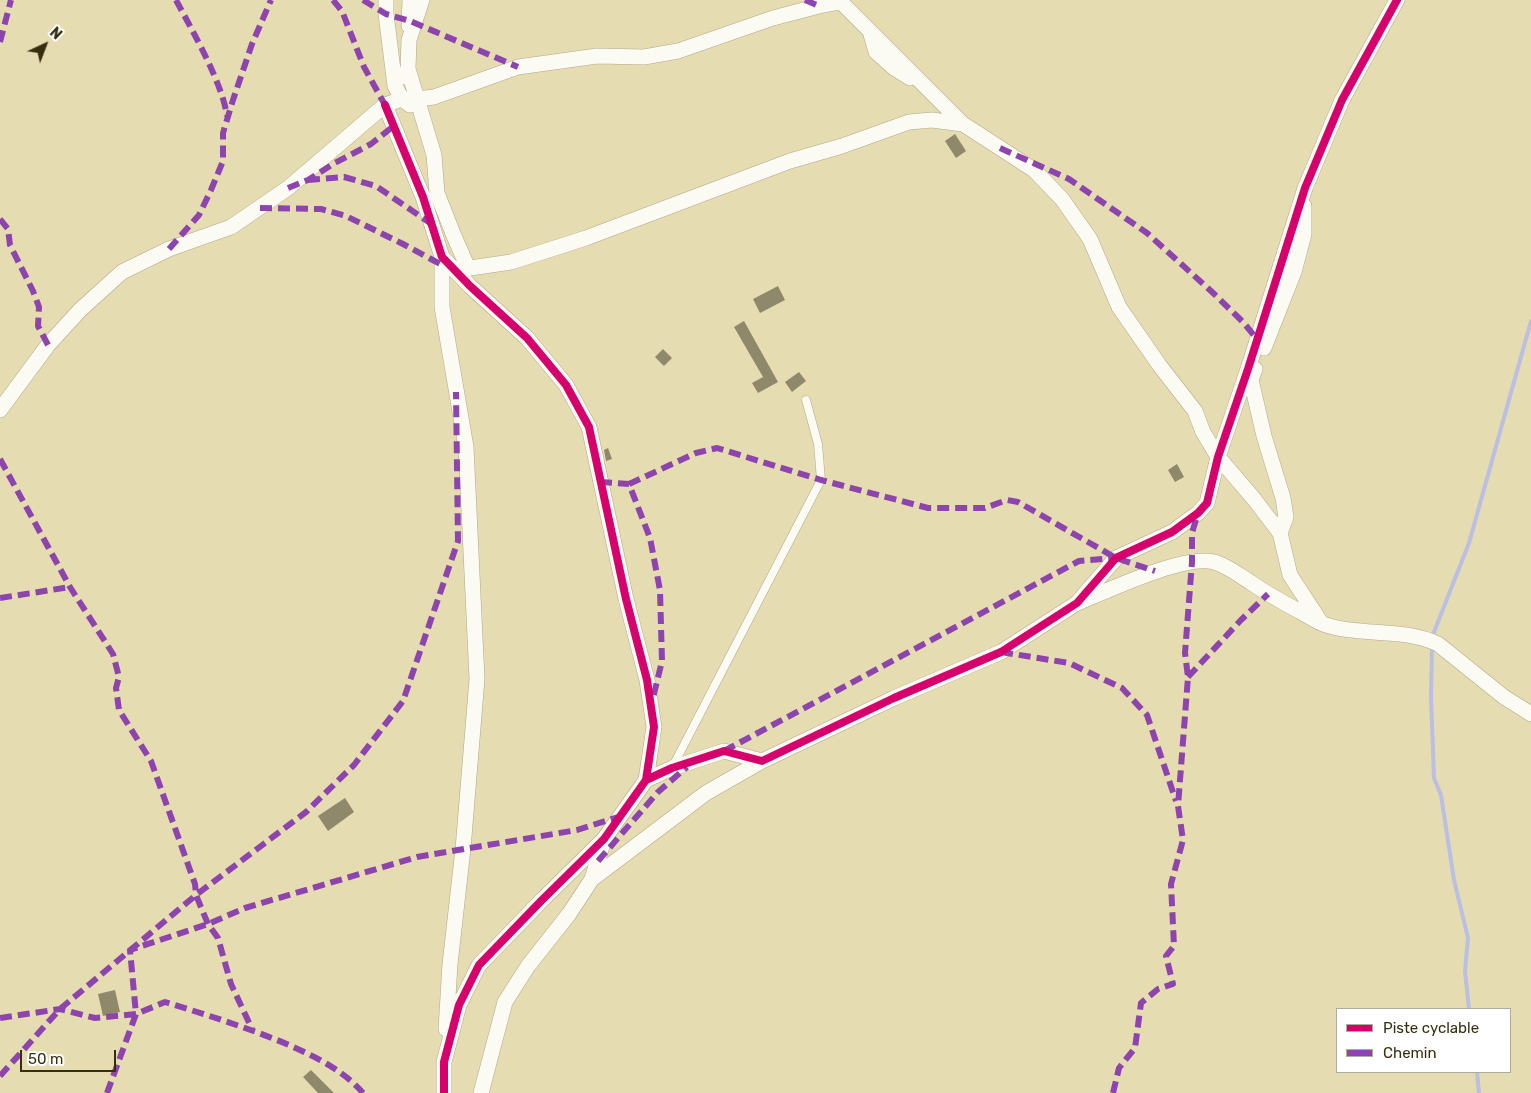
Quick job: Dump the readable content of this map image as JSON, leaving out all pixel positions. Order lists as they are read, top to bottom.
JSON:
{
  "legend": ["Piste cyclable", "Chemin"],
  "scale_bar": "50 m",
  "north": "top right"
}
